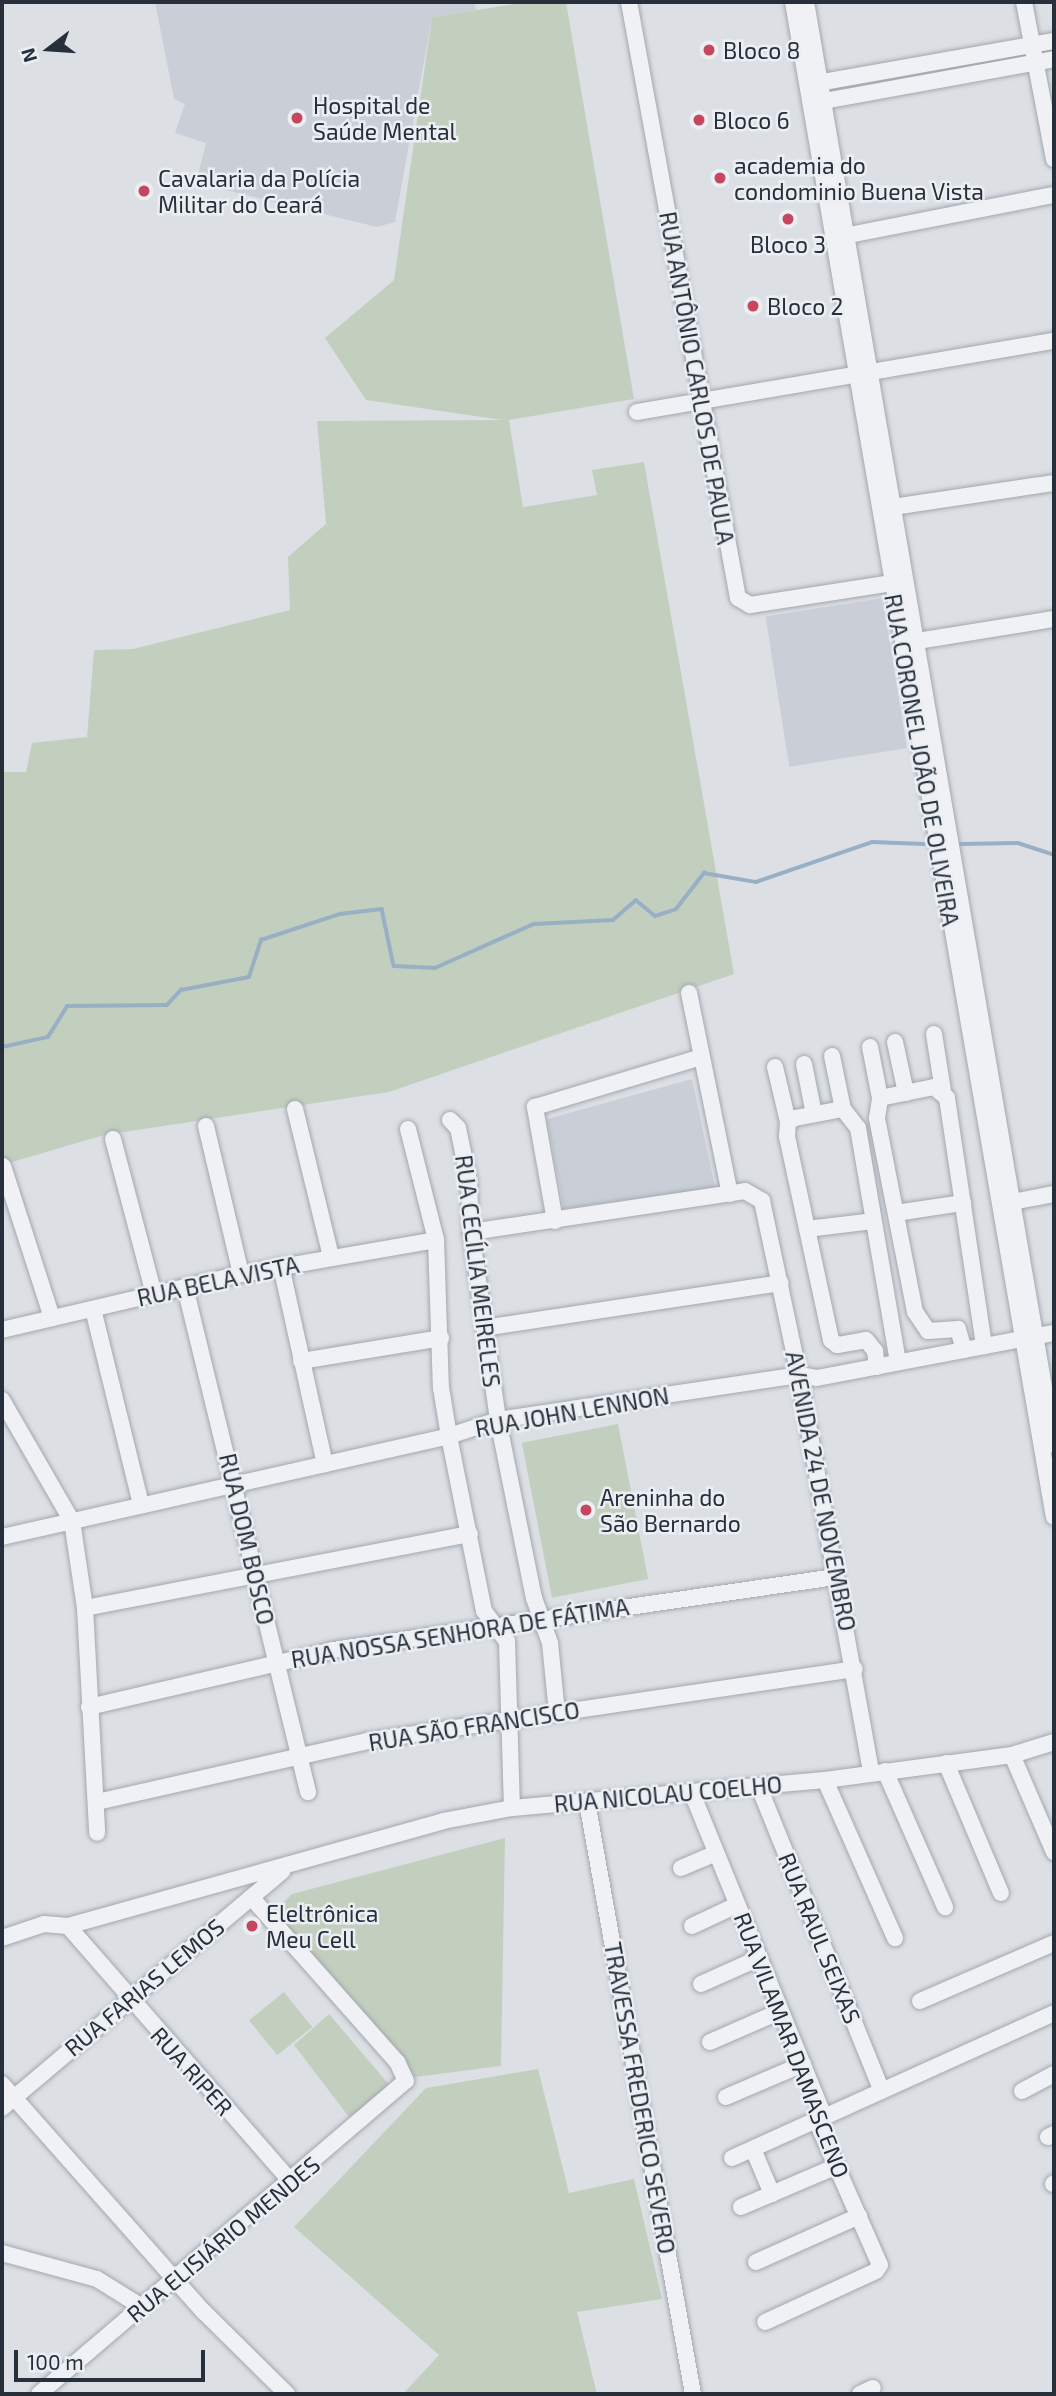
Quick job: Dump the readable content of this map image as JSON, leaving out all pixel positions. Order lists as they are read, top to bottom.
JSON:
{
  "streets": {
    "street": [
      "RUA ANTÔNIO CARLOS DE PAULA",
      "RUA CORONEL JOÃO DE OLIVEIRA",
      "RUA CECÍLIA MEIRELES",
      "RUA BELA VISTA",
      "RUA JOHN LENNON",
      "AVENIDA 24 DE NOVEMBRO",
      "RUA DOM BOSCO",
      "RUA NOSSA SENHORA DE FÁTIMA",
      "RUA SÃO FRANCISCO",
      "RUA NICOLAU COELHO",
      "RUA RAUL SEIXAS",
      "RUA FARIAS LEMOS",
      "RUA VILAMAR DAMASCENO",
      "RUA RIPER",
      "TRAVESSA FREDERICO SEVERO",
      "RUA ELISIÁRIO MENDES"
    ]
  },
  "crossings": [
    ["RUA ANTÔNIO CARLOS DE PAULA", "RUA CORONEL JOÃO DE OLIVEIRA"],
    ["RUA CORONEL JOÃO DE OLIVEIRA", "RUA JOHN LENNON"],
    ["RUA CECÍLIA MEIRELES", "RUA BELA VISTA"],
    ["RUA CECÍLIA MEIRELES", "RUA JOHN LENNON"],
    ["RUA CECÍLIA MEIRELES", "RUA NOSSA SENHORA DE FÁTIMA"],
    ["RUA CECÍLIA MEIRELES", "RUA SÃO FRANCISCO"],
    ["RUA CECÍLIA MEIRELES", "RUA NICOLAU COELHO"],
    ["RUA BELA VISTA", "RUA DOM BOSCO"],
    ["RUA JOHN LENNON", "AVENIDA 24 DE NOVEMBRO"],
    ["RUA JOHN LENNON", "RUA DOM BOSCO"],
    ["AVENIDA 24 DE NOVEMBRO", "RUA NOSSA SENHORA DE FÁTIMA"],
    ["AVENIDA 24 DE NOVEMBRO", "RUA SÃO FRANCISCO"],
    ["AVENIDA 24 DE NOVEMBRO", "RUA NICOLAU COELHO"],
    ["RUA DOM BOSCO", "RUA NOSSA SENHORA DE FÁTIMA"],
    ["RUA DOM BOSCO", "RUA SÃO FRANCISCO"],
    ["RUA NICOLAU COELHO", "RUA RAUL SEIXAS"],
    ["RUA NICOLAU COELHO", "RUA FARIAS LEMOS"],
    ["RUA NICOLAU COELHO", "RUA VILAMAR DAMASCENO"],
    ["RUA NICOLAU COELHO", "RUA RIPER"],
    ["RUA NICOLAU COELHO", "TRAVESSA FREDERICO SEVERO"],
    ["RUA FARIAS LEMOS", "RUA RIPER"],
    ["RUA FARIAS LEMOS", "RUA ELISIÁRIO MENDES"],
    ["RUA RIPER", "RUA ELISIÁRIO MENDES"]
  ],
  "places": [
    "Bloco 8",
    "Hospital de Saúde Mental",
    "Bloco 6",
    "academia do condominio Buena Vista",
    "Cavalaria da Polícia Militar do Ceará",
    "Bloco 3",
    "Bloco 2",
    "Areninha do São Bernardo",
    "Eleltrônica Meu Cell"
  ],
  "scale_bar": "100 m",
  "north": "left"
}
